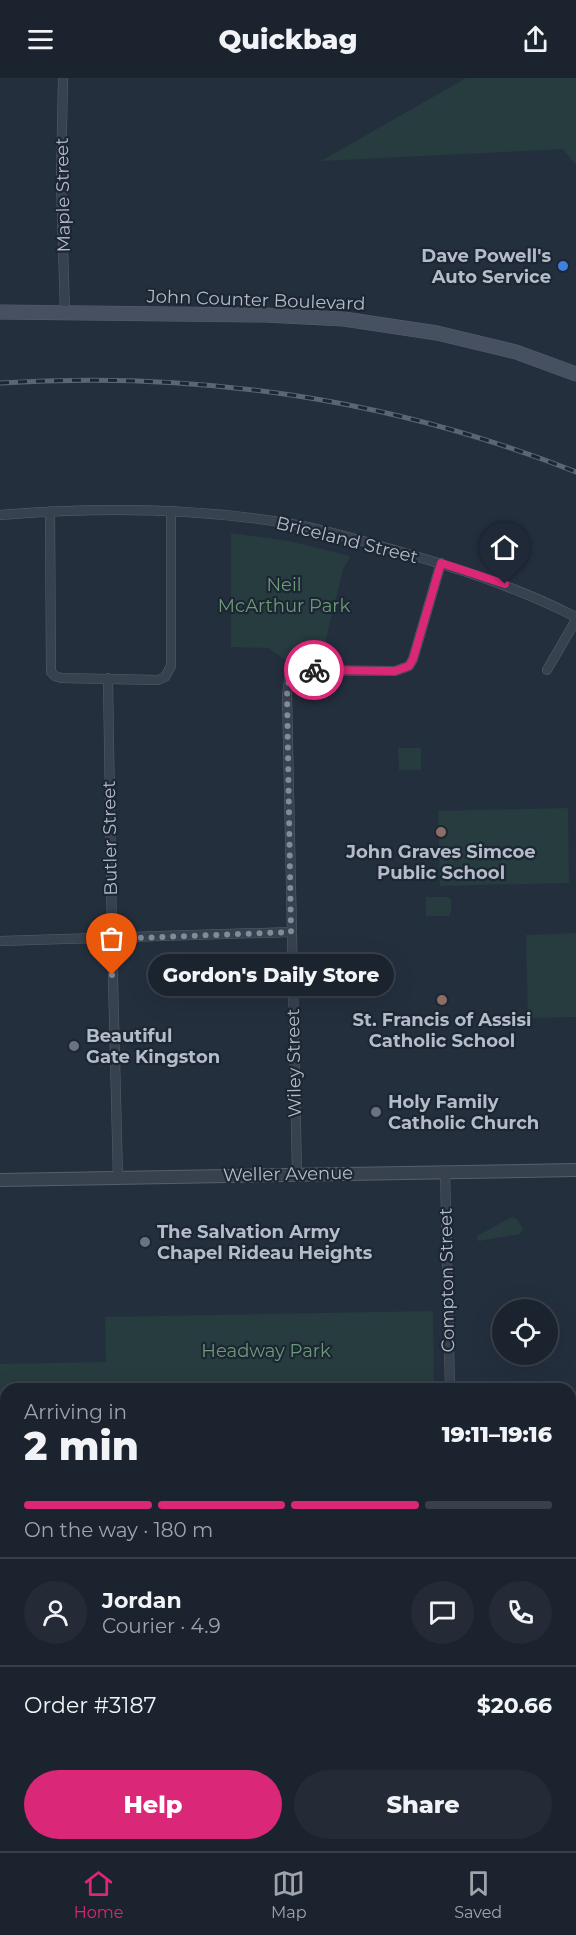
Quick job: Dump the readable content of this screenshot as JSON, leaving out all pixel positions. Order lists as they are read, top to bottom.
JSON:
{
  "streets": {
    "main road": ["John Counter Boulevard"],
    "street": [
      "Maple Street",
      "Briceland Street",
      "Butler Street",
      "Wiley Street",
      "Weller Avenue",
      "Compton Street"
    ]
  },
  "crossings": [
    ["Maple Street", "John Counter Boulevard"],
    ["Briceland Street", "Wiley Street"],
    ["Butler Street", "Weller Avenue"],
    ["Wiley Street", "Weller Avenue"],
    ["Weller Avenue", "Compton Street"]
  ],
  "parks": ["Neil McArthur Park", "Headway Park"],
  "places": [
    "Dave Powell's Auto Service",
    "John Graves Simcoe Public School",
    "Gordon's Daily Store",
    "St. Francis of Assisi Catholic School",
    "Beautiful Gate Kingston",
    "Holy Family Catholic Church",
    "The Salvation Army Chapel Rideau Heights"
  ],
  "page": {
    "header": "Quickbag",
    "bubble": "Gordon's Daily Store",
    "heading": ["2 min", "Arriving in", "19:11–19:16"],
    "panel": [
      "Jordan",
      "Courier · 4.9",
      "Order #3187",
      "$20.66"
    ],
    "bar": "On the way · 180 m",
    "buttons": ["Help", "Share"],
    "tabs": ["Home", "Map", "Saved"]
  }
}
